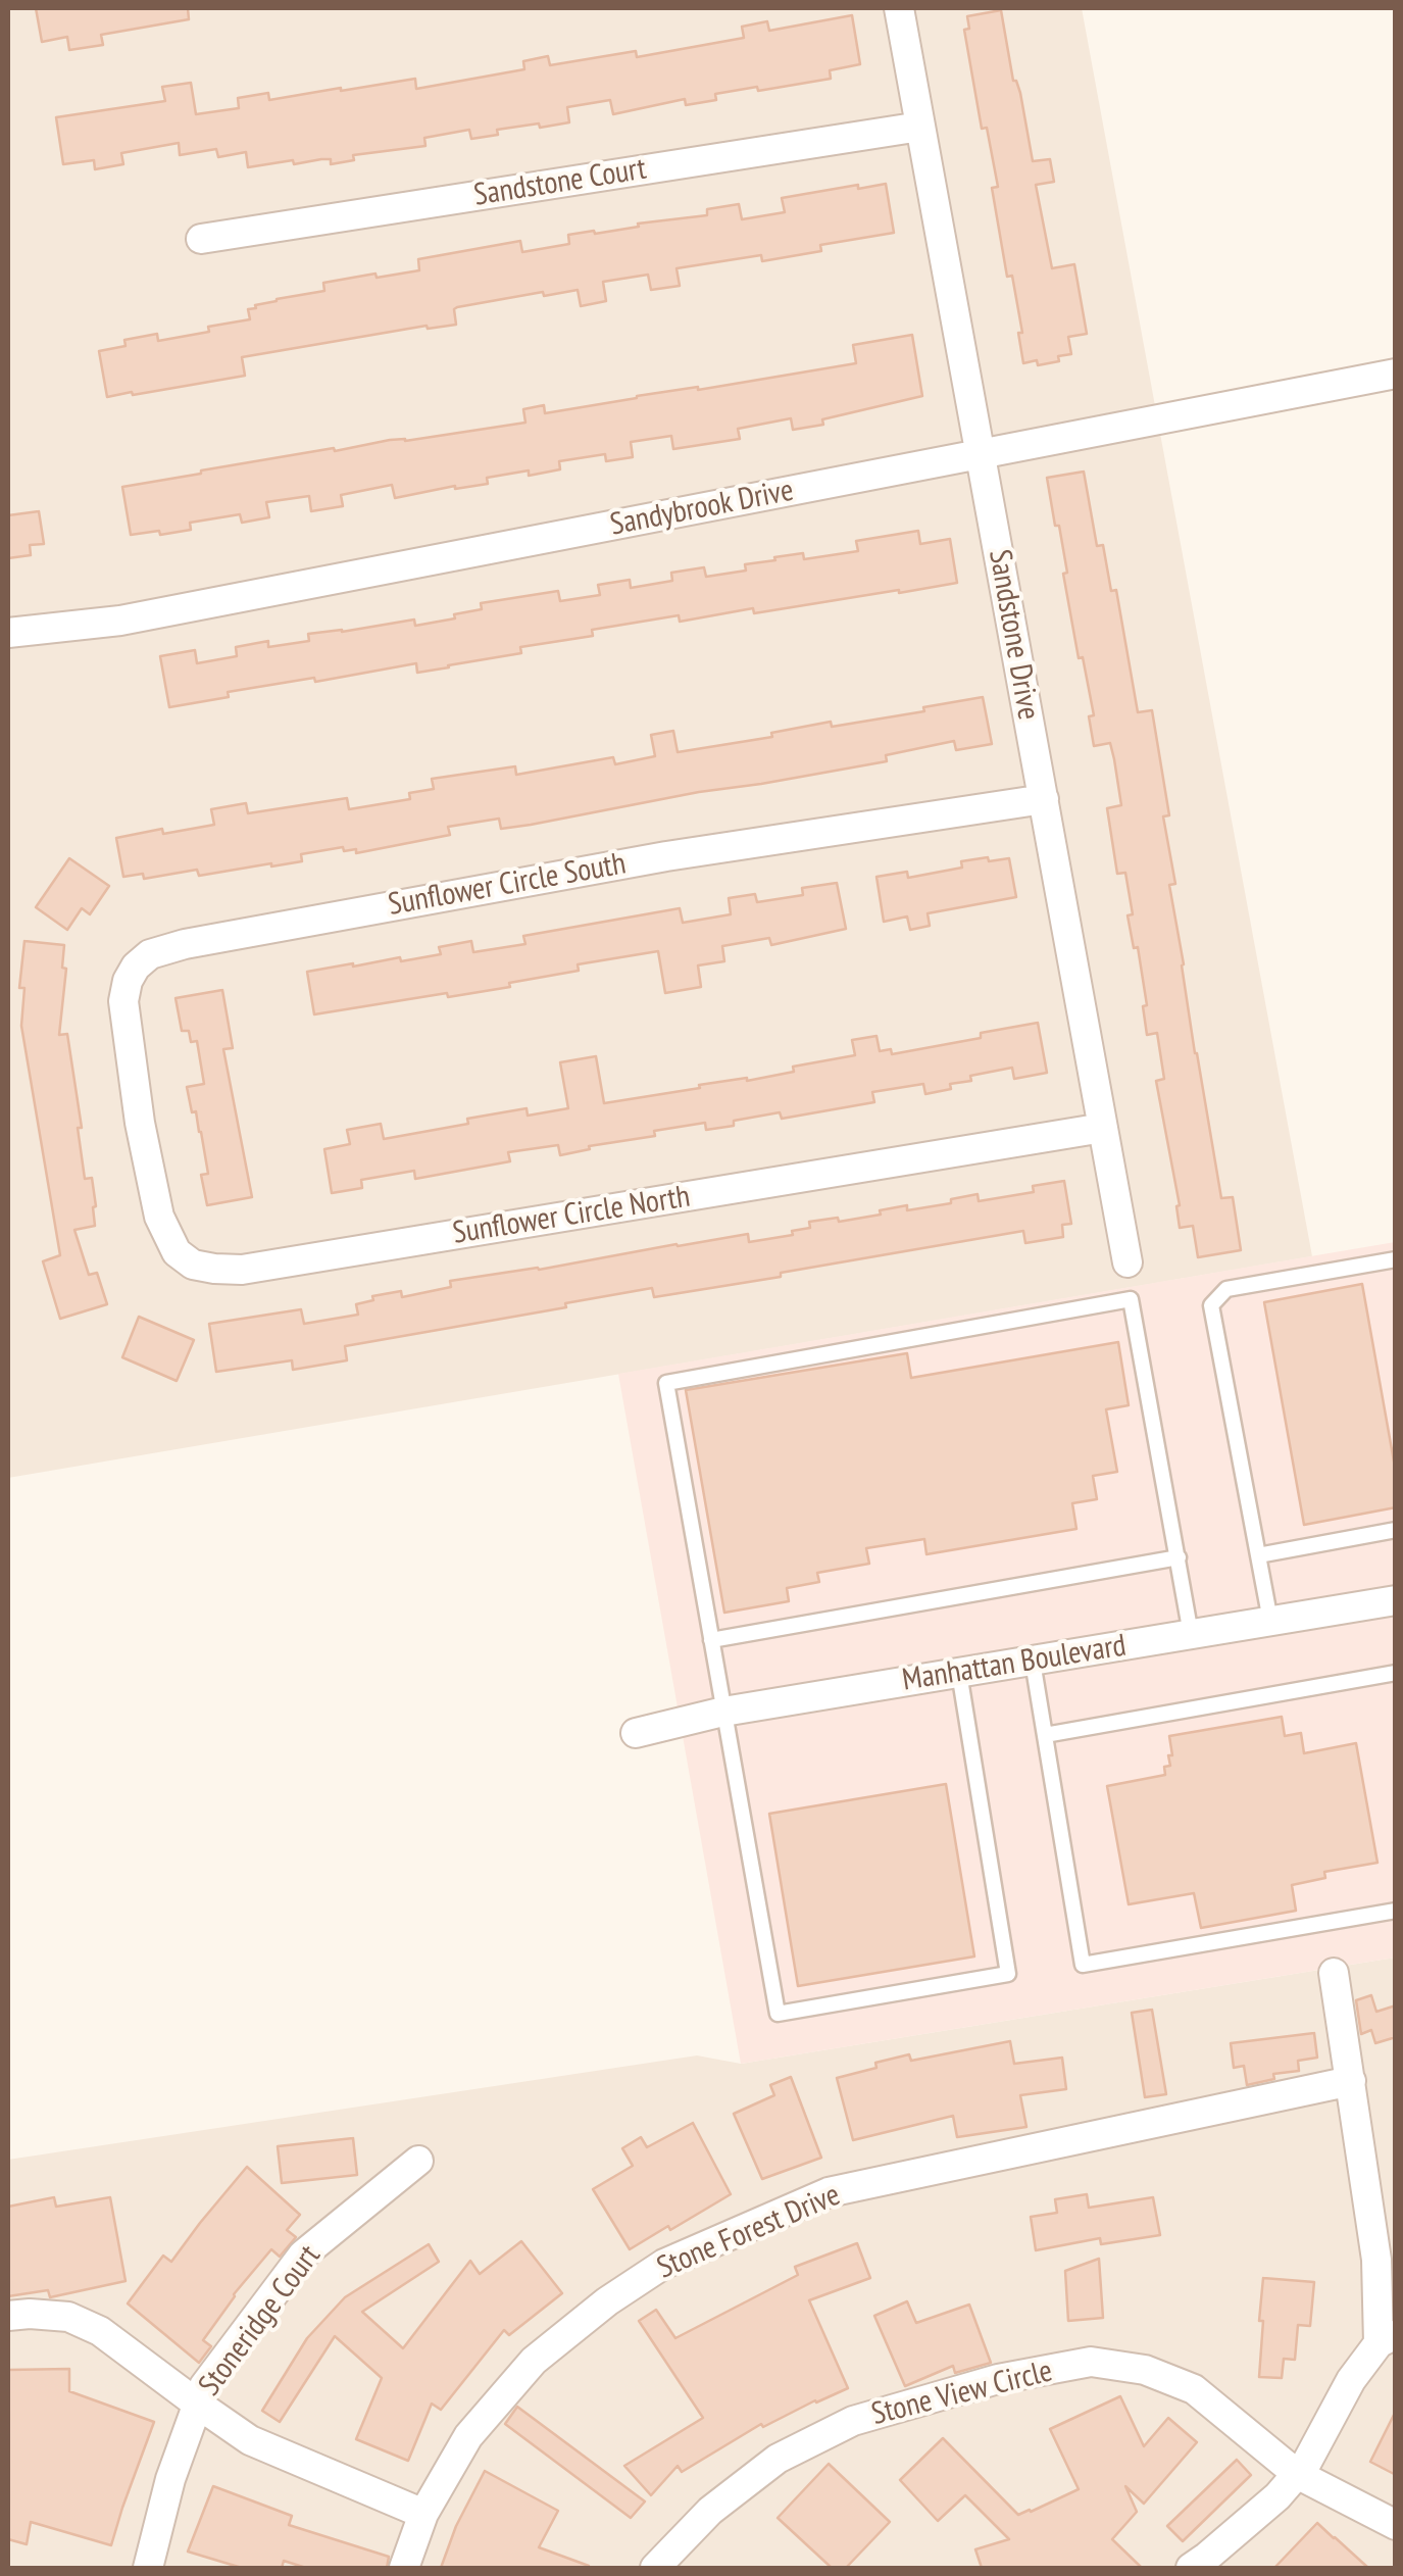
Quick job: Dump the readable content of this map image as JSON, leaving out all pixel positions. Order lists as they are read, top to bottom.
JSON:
{
  "streets": {
    "street": [
      "Sandstone Court",
      "Sandybrook Drive",
      "Sandstone Drive",
      "Sunflower Circle South",
      "Sunflower Circle North",
      "Manhattan Boulevard",
      "Stone Forest Drive",
      "Stoneridge Court",
      "Stone View Circle"
    ]
  },
  "crossings": [
    ["Sandstone Court", "Sandstone Drive"],
    ["Sandybrook Drive", "Sandstone Drive"],
    ["Sandstone Drive", "Sunflower Circle South"],
    ["Sandstone Drive", "Sunflower Circle North"],
    ["Sunflower Circle South", "Sunflower Circle North"]
  ]
}
